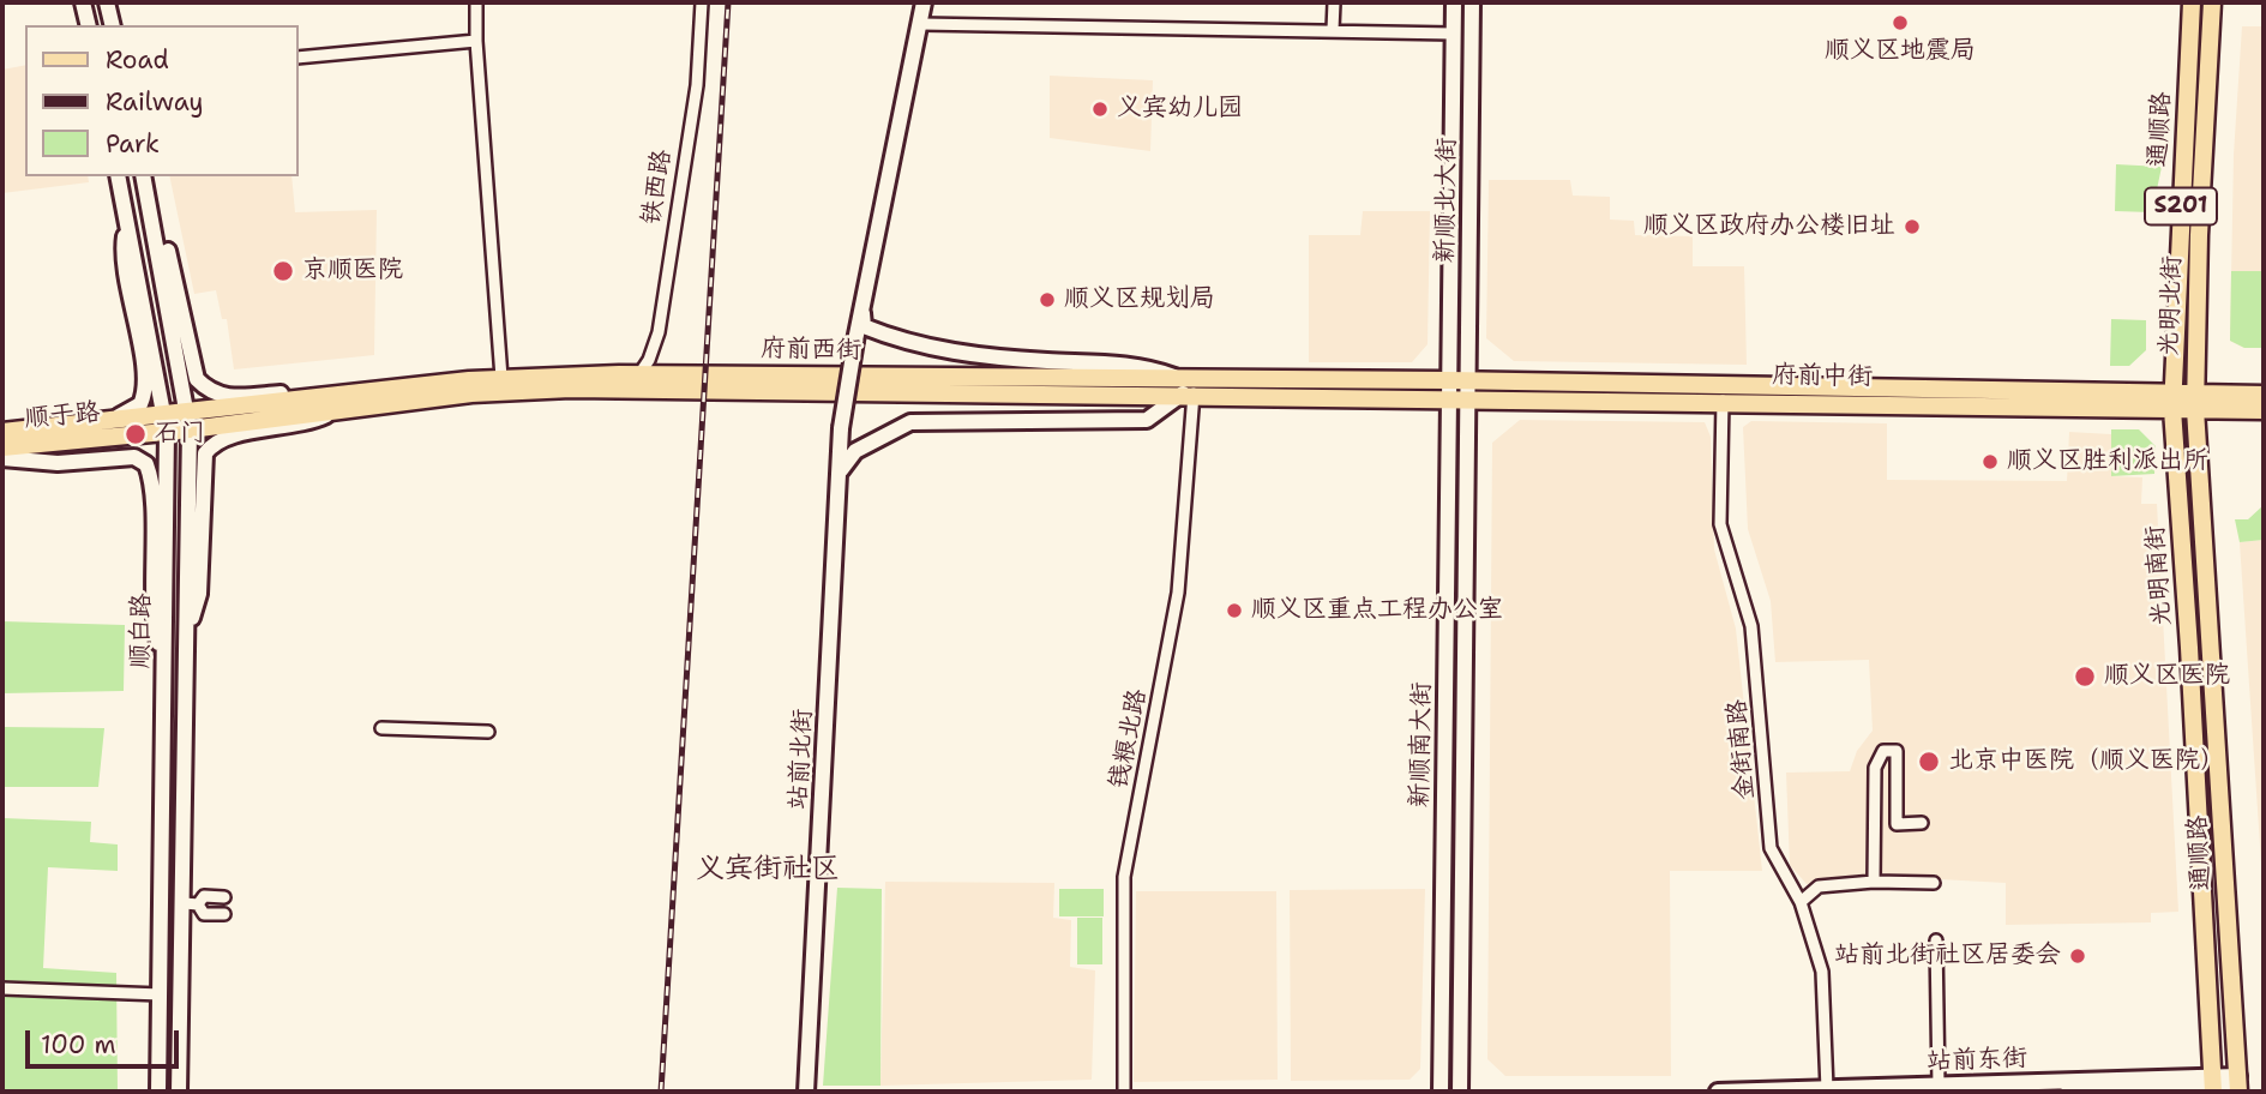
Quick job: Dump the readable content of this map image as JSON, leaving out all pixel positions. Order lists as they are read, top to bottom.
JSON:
{
  "streets": {
    "main road": [
      "通顺路",
      "新顺北大街",
      "S201",
      "光明北街",
      "府前西街",
      "府前中街",
      "顺于路",
      "光明南街",
      "顺白路",
      "新顺南大街",
      "站前北街",
      "站前东街"
    ],
    "street": ["铁西路", "钱粮北路", "金街南路"]
  },
  "crossings": [
    ["通顺路", "光明北街"],
    ["通顺路", "府前中街"],
    ["通顺路", "光明南街"],
    ["通顺路", "站前东街"],
    ["铁西路", "府前西街"],
    ["新顺北大街", "府前西街"],
    ["新顺北大街", "府前中街"],
    ["新顺北大街", "新顺南大街"],
    ["光明北街", "府前中街"],
    ["府前西街", "府前中街"],
    ["府前西街", "顺于路"],
    ["府前西街", "顺白路"],
    ["府前西街", "钱粮北路"],
    ["府前西街", "新顺南大街"],
    ["府前中街", "光明南街"],
    ["府前中街", "新顺南大街"],
    ["府前中街", "金街南路"],
    ["顺于路", "顺白路"],
    ["光明南街", "站前东街"],
    ["金街南路", "站前东街"]
  ],
  "districts": ["义宾街社区"],
  "places": [
    "顺义区地震局",
    "义宾幼儿园",
    "顺义区政府办公楼旧址",
    "京顺医院",
    "顺义区规划局",
    "石门",
    "顺义区胜利派出所",
    "顺义区重点工程办公室",
    "顺义区医院",
    "北京中医院（顺义医院）",
    "站前北街社区居委会"
  ],
  "legend": ["Road", "Railway", "Park"],
  "scale_bar": "100 m"
}
